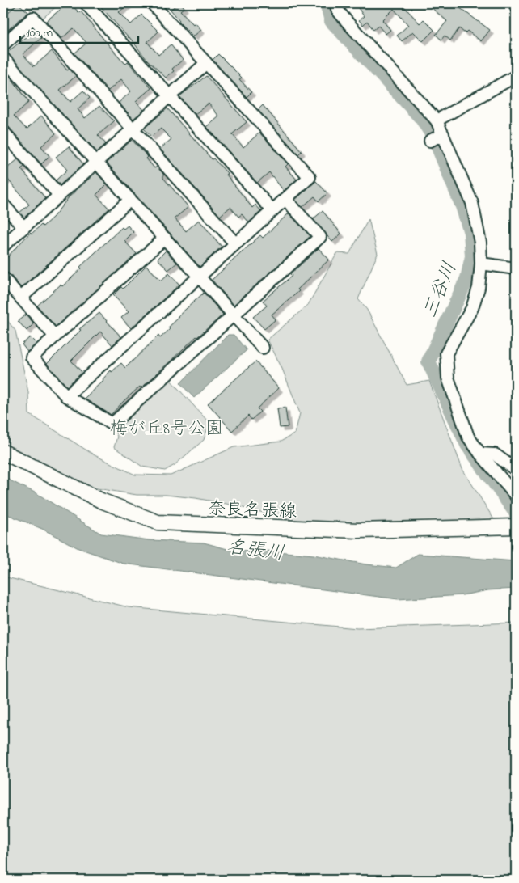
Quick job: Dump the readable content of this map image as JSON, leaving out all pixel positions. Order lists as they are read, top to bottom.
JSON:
{
  "streets": {
    "main road": ["奈良名張線"]
  },
  "water": ["三谷川", "名張川"],
  "parks": ["梅が丘8号公園"],
  "scale_bar": "100 m"
}
